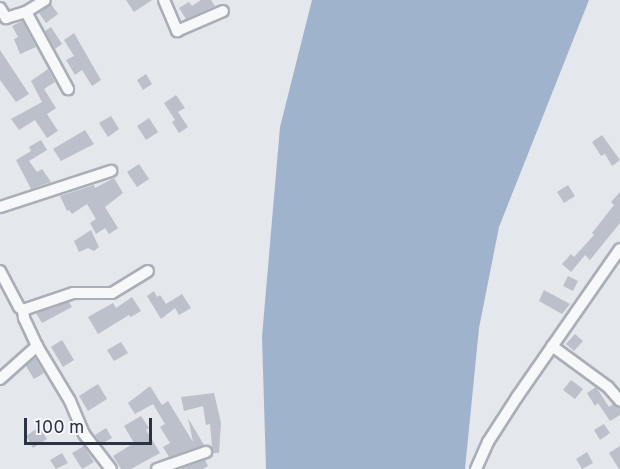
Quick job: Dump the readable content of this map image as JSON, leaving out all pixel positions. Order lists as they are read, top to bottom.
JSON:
{
  "scale_bar": "100 m"
}
